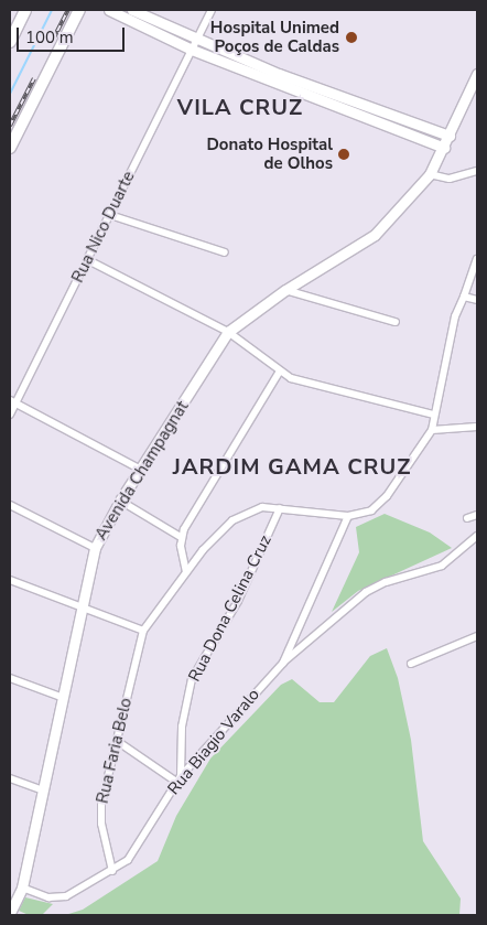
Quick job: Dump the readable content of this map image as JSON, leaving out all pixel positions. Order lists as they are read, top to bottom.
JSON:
{
  "streets": {
    "street": [
      "Rua Nico Duarte",
      "Avenida Champagnat",
      "Rua Dona Celina Cruz",
      "Rua Biagio Varalo",
      "Rua Faria Belo"
    ]
  },
  "crossings": [
    ["Avenida Champagnat", "Rua Biagio Varalo"],
    ["Rua Dona Celina Cruz", "Rua Biagio Varalo"],
    ["Rua Biagio Varalo", "Rua Faria Belo"]
  ],
  "districts": ["VILA CRUZ", "JARDIM GAMA CRUZ"],
  "places": ["Hospital Unimed Poços de Caldas", "Donato Hospital de Olhos"],
  "scale_bar": "100 m"
}
